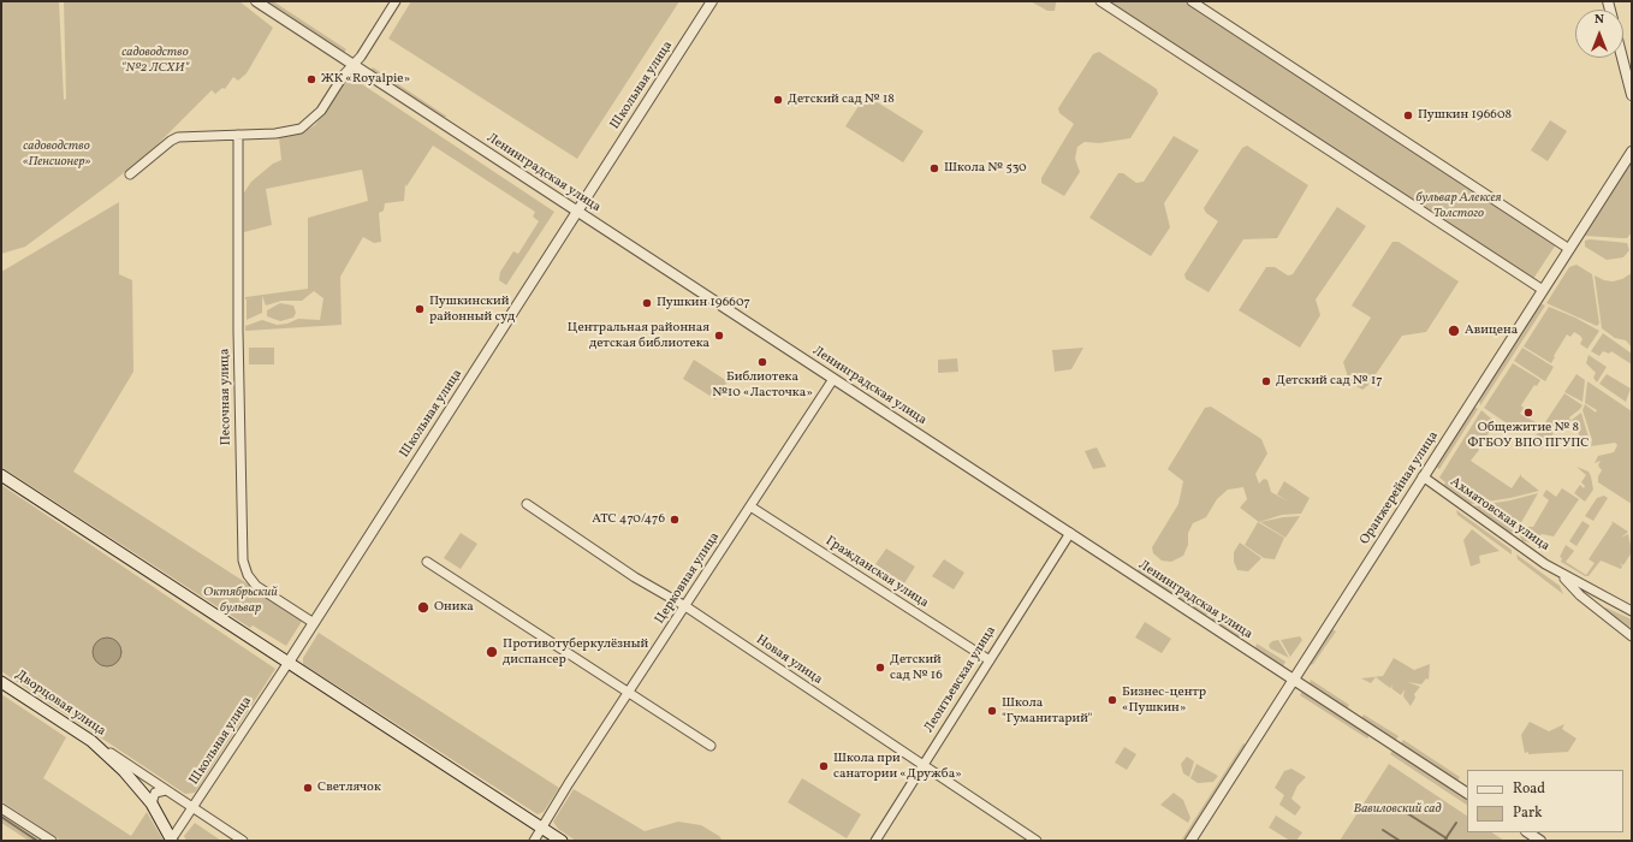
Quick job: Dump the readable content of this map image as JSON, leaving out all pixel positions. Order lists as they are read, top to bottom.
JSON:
{
  "streets": {
    "main road": ["Дворцовая улица"],
    "street": [
      "Школьная улица",
      "Ленинградская улица",
      "Песочная улица",
      "Оранжерейная улица",
      "Ахматовская улица",
      "Гражданская улица",
      "Церковная улица",
      "Новая улица",
      "Леонтьевская улица"
    ]
  },
  "crossings": [
    ["Школьная улица", "Ленинградская улица"],
    ["Школьная улица", "Песочная улица"],
    ["Школьная улица", "Дворцовая улица"],
    ["Ленинградская улица", "Оранжерейная улица"],
    ["Ленинградская улица", "Церковная улица"],
    ["Ленинградская улица", "Леонтьевская улица"],
    ["Оранжерейная улица", "Ахматовская улица"],
    ["Гражданская улица", "Церковная улица"],
    ["Гражданская улица", "Леонтьевская улица"],
    ["Церковная улица", "Новая улица"],
    ["Новая улица", "Леонтьевская улица"]
  ],
  "parks": [
    "садоводство \"№2 ЛСХИ\"",
    "садоводство «Пенсионер»",
    "бульвар Алексея Толстого",
    "Октябрьский бульвар",
    "Вавиловский сад"
  ],
  "places": [
    "ЖК «Royalpie»",
    "Детский сад № 18",
    "Пушкин 196608",
    "Школа № 530",
    "Пушкин 196607",
    "Пушкинский районный суд",
    "Авицена",
    "Центральная районная детская библиотека",
    "Библиотека №10 «Ласточка»",
    "Детский сад № 17",
    "Общежитие № 8 ФГБОУ ВПО ПГУПС",
    "АТС 470/476",
    "Оника",
    "Противотуберкулёзный диспансер",
    "Детский сад № 16",
    "Бизнес-центр «Пушкин»",
    "Школа \"Гуманитарий\"",
    "Школа при санатории «Дружба»",
    "Светлячок"
  ],
  "legend": ["Road", "Park"],
  "north": "top"
}
